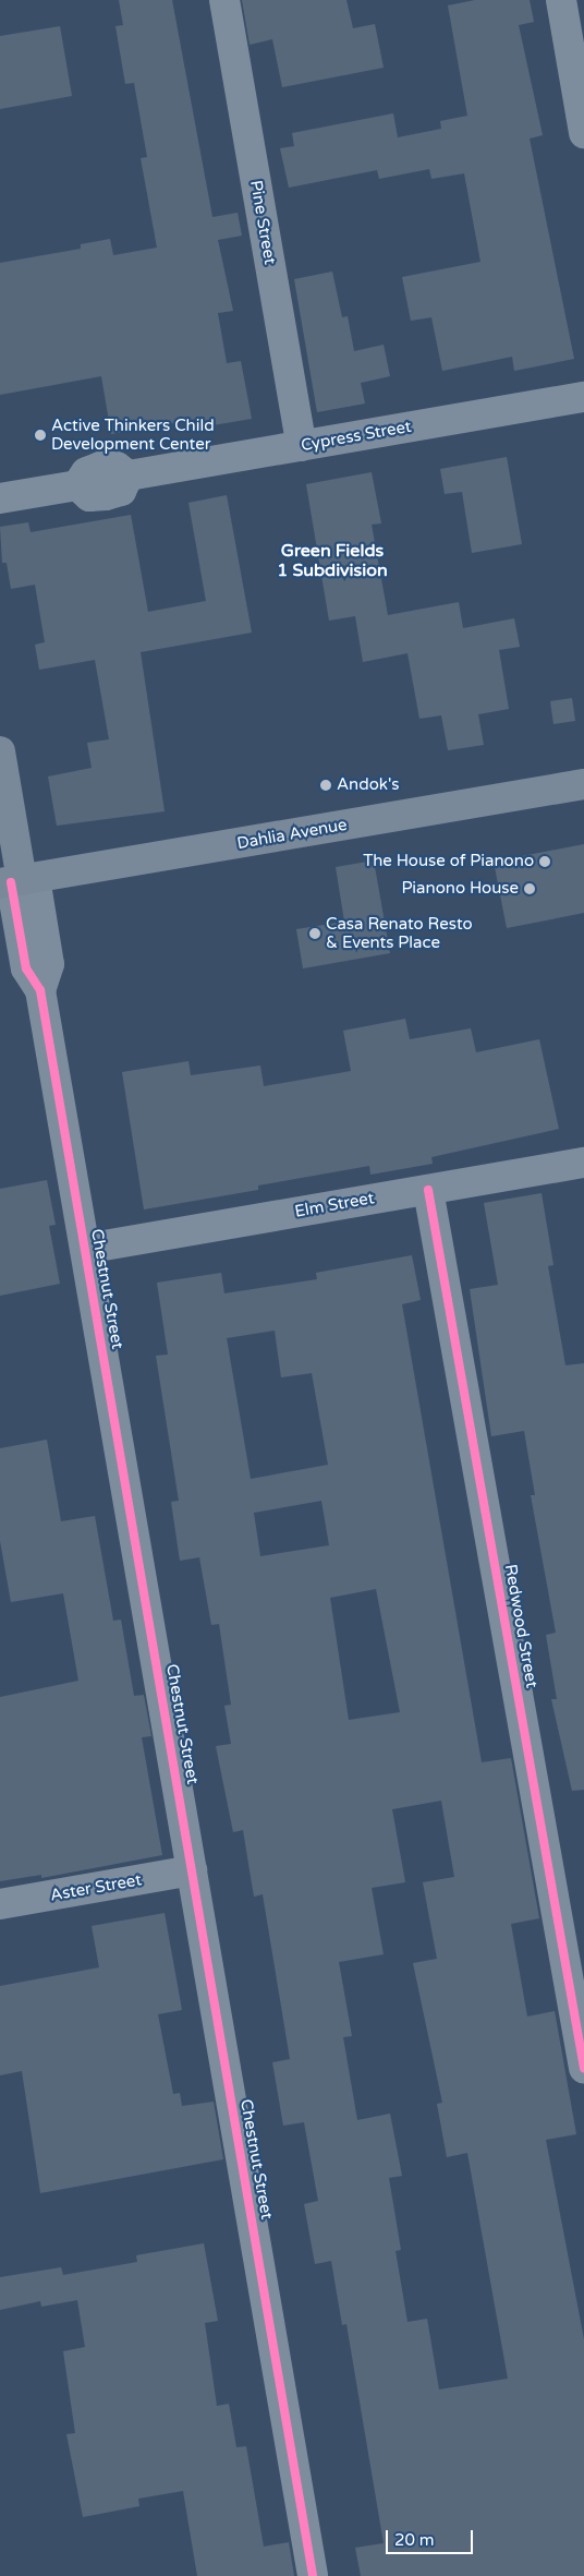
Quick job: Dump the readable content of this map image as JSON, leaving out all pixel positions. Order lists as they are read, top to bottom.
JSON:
{
  "streets": {
    "street": [
      "Pine Street",
      "Cypress Street",
      "Dahlia Avenue",
      "Elm Street",
      "Chestnut Street",
      "Redwood Street",
      "Aster Street"
    ]
  },
  "crossings": [
    ["Pine Street", "Cypress Street"],
    ["Dahlia Avenue", "Chestnut Street"],
    ["Elm Street", "Chestnut Street"],
    ["Elm Street", "Redwood Street"],
    ["Chestnut Street", "Aster Street"]
  ],
  "districts": ["Green Fields 1 Subdivision"],
  "places": [
    "Active Thinkers Child Development Center",
    "Andok's",
    "The House of Pianono",
    "Pianono House",
    "Casa Renato Resto & Events Place"
  ],
  "scale_bar": "20 m"
}
